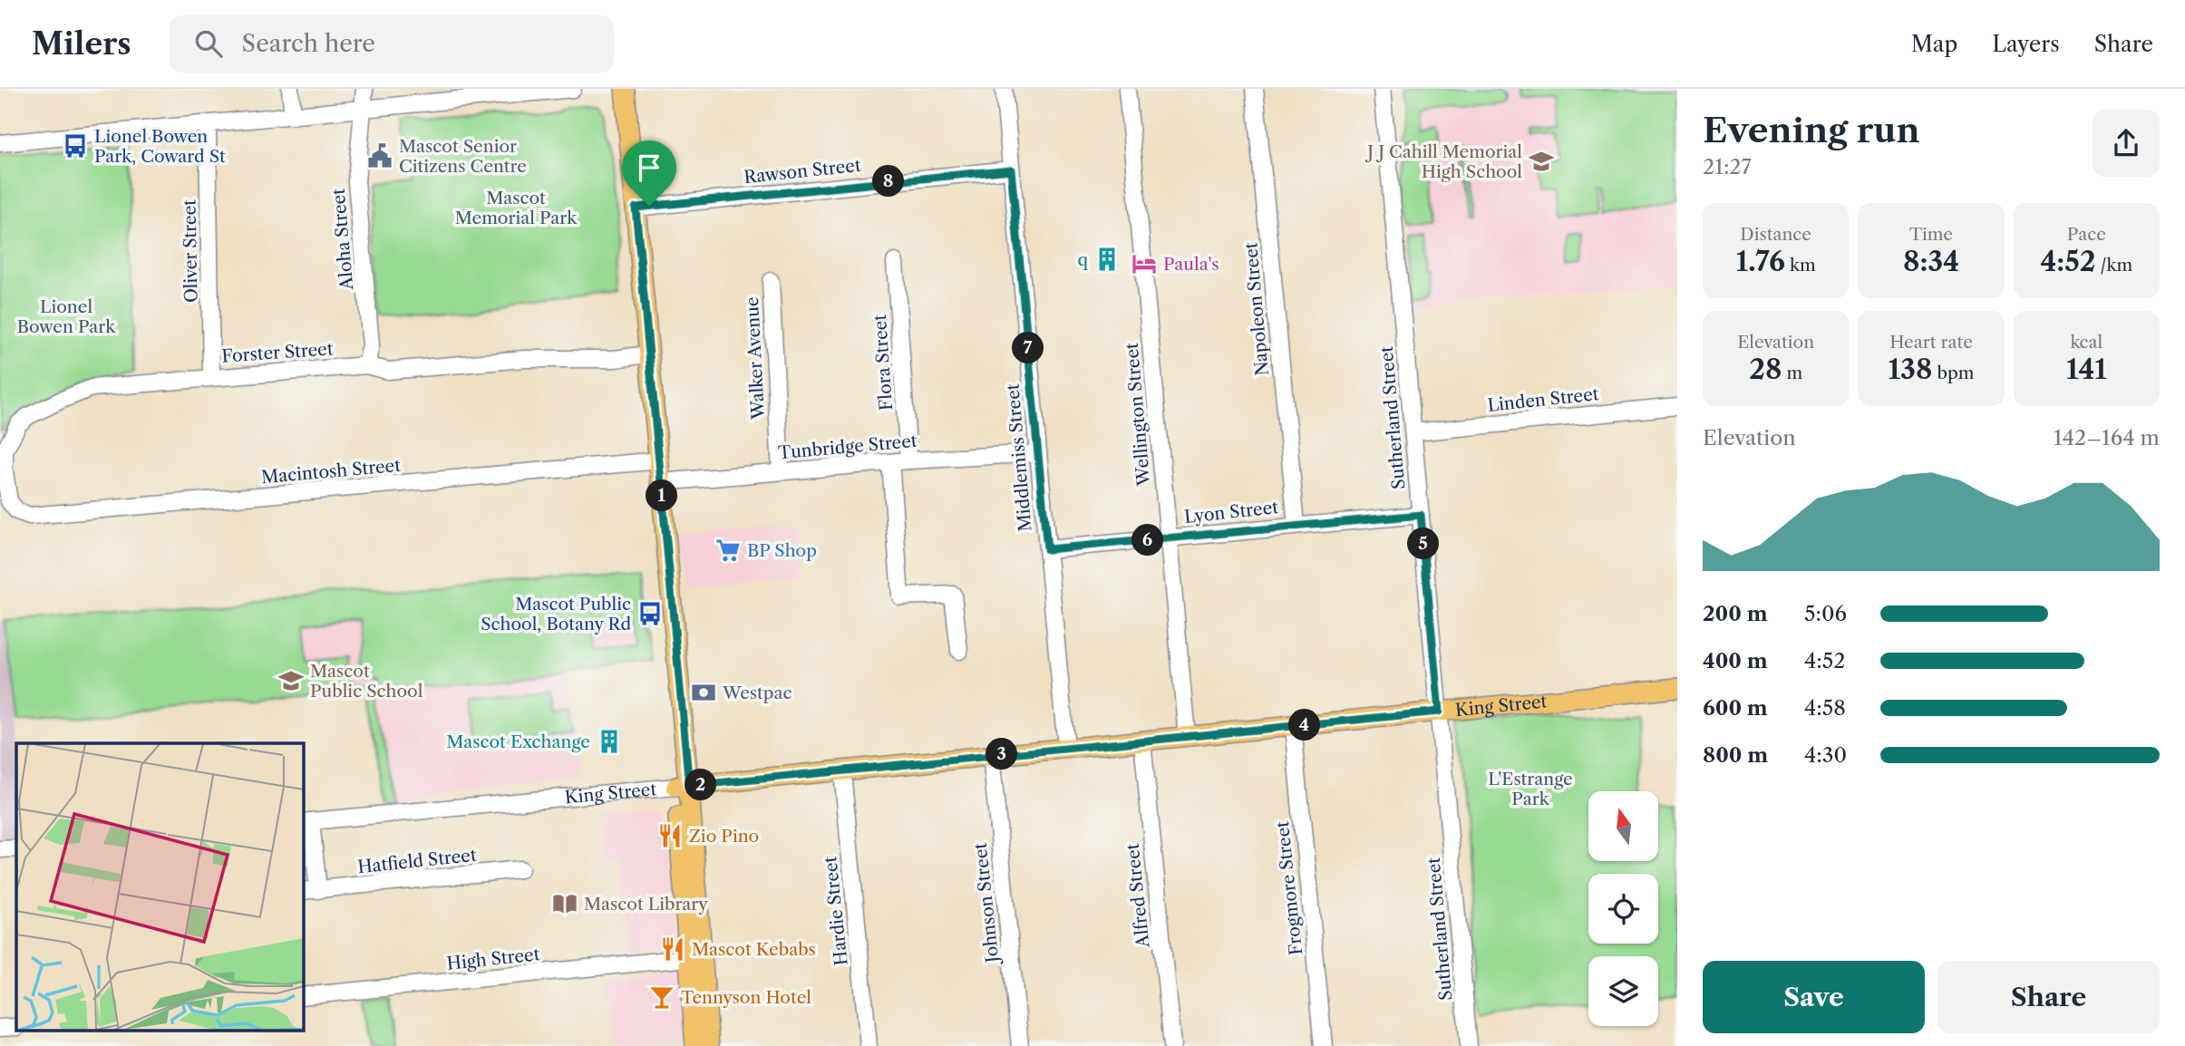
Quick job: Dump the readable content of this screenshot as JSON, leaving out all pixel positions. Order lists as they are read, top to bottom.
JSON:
{
  "streets": {
    "main road": ["King Street"],
    "street": [
      "Rawson Street",
      "Aloha Street",
      "Oliver Street",
      "Napoleon Street",
      "Forster Street",
      "Walker Avenue",
      "Flora Street",
      "Linden Street",
      "Wellington Street",
      "Sutherland Street",
      "Tunbridge Street",
      "Middlemiss Street",
      "Macintosh Street",
      "Lyon Street",
      "Hatfield Street",
      "Frogmore Street",
      "Alfred Street",
      "Johnson Street",
      "Hardie Street",
      "High Street"
    ]
  },
  "crossings": [
    ["Rawson Street", "Middlemiss Street"],
    ["Aloha Street", "Forster Street"],
    ["Oliver Street", "Forster Street"],
    ["Napoleon Street", "Lyon Street"],
    ["Forster Street", "Macintosh Street"],
    ["Walker Avenue", "Tunbridge Street"],
    ["Flora Street", "Tunbridge Street"],
    ["Linden Street", "Sutherland Street"],
    ["Wellington Street", "Lyon Street"],
    ["Wellington Street", "King Street"],
    ["Sutherland Street", "Lyon Street"],
    ["Sutherland Street", "King Street"],
    ["Tunbridge Street", "Middlemiss Street"],
    ["Middlemiss Street", "Lyon Street"],
    ["Middlemiss Street", "King Street"],
    ["King Street", "Hatfield Street"],
    ["King Street", "Frogmore Street"],
    ["King Street", "Alfred Street"],
    ["King Street", "Johnson Street"],
    ["King Street", "Hardie Street"]
  ],
  "parks": ["Mascot Memorial Park", "Lionel Bowen Park", "L'Estrange Park"],
  "places": {
    "bus stop": ["Lionel Bowen Park, Coward St", "Mascot Public School, Botany Rd"],
    "public building": ["Mascot Senior Citizens Centre"],
    "school or university": ["J J Cahill Memorial High School", "Mascot Public School"],
    "building": ["q", "Mascot Exchange"],
    "hotel": ["Paula's"],
    "supermarket": ["BP Shop"],
    "bank": ["Westpac"],
    "restaurant": ["Zio Pino", "Mascot Kebabs"],
    "library": ["Mascot Library"],
    "bar": ["Tennyson Hotel"]
  },
  "north": "top",
  "page": {
    "header": "Milers",
    "search": "Search here",
    "nav": ["Map", "Layers", "Share"],
    "heading": ["Evening run", "21:27"],
    "pins": [
      "8",
      "7",
      "1",
      "6",
      "5",
      "4",
      "3",
      "2"
    ],
    "stats": [
      ["Distance", "1.76 km"],
      ["Time", "8:34"],
      ["Pace", "4:52 /km"],
      ["Elevation", "28 m"],
      ["Heart rate", "138 bpm"],
      ["kcal", "141"]
    ],
    "chart": ["Elevation", "142–164 m"],
    "list": [
      {
        "name": "200 m",
        "note": "5:06"
      },
      {
        "name": "400 m",
        "note": "4:52"
      },
      {
        "name": "600 m",
        "note": "4:58"
      },
      {
        "name": "800 m",
        "note": "4:30"
      }
    ],
    "buttons": ["Save", "Share"]
  }
}
